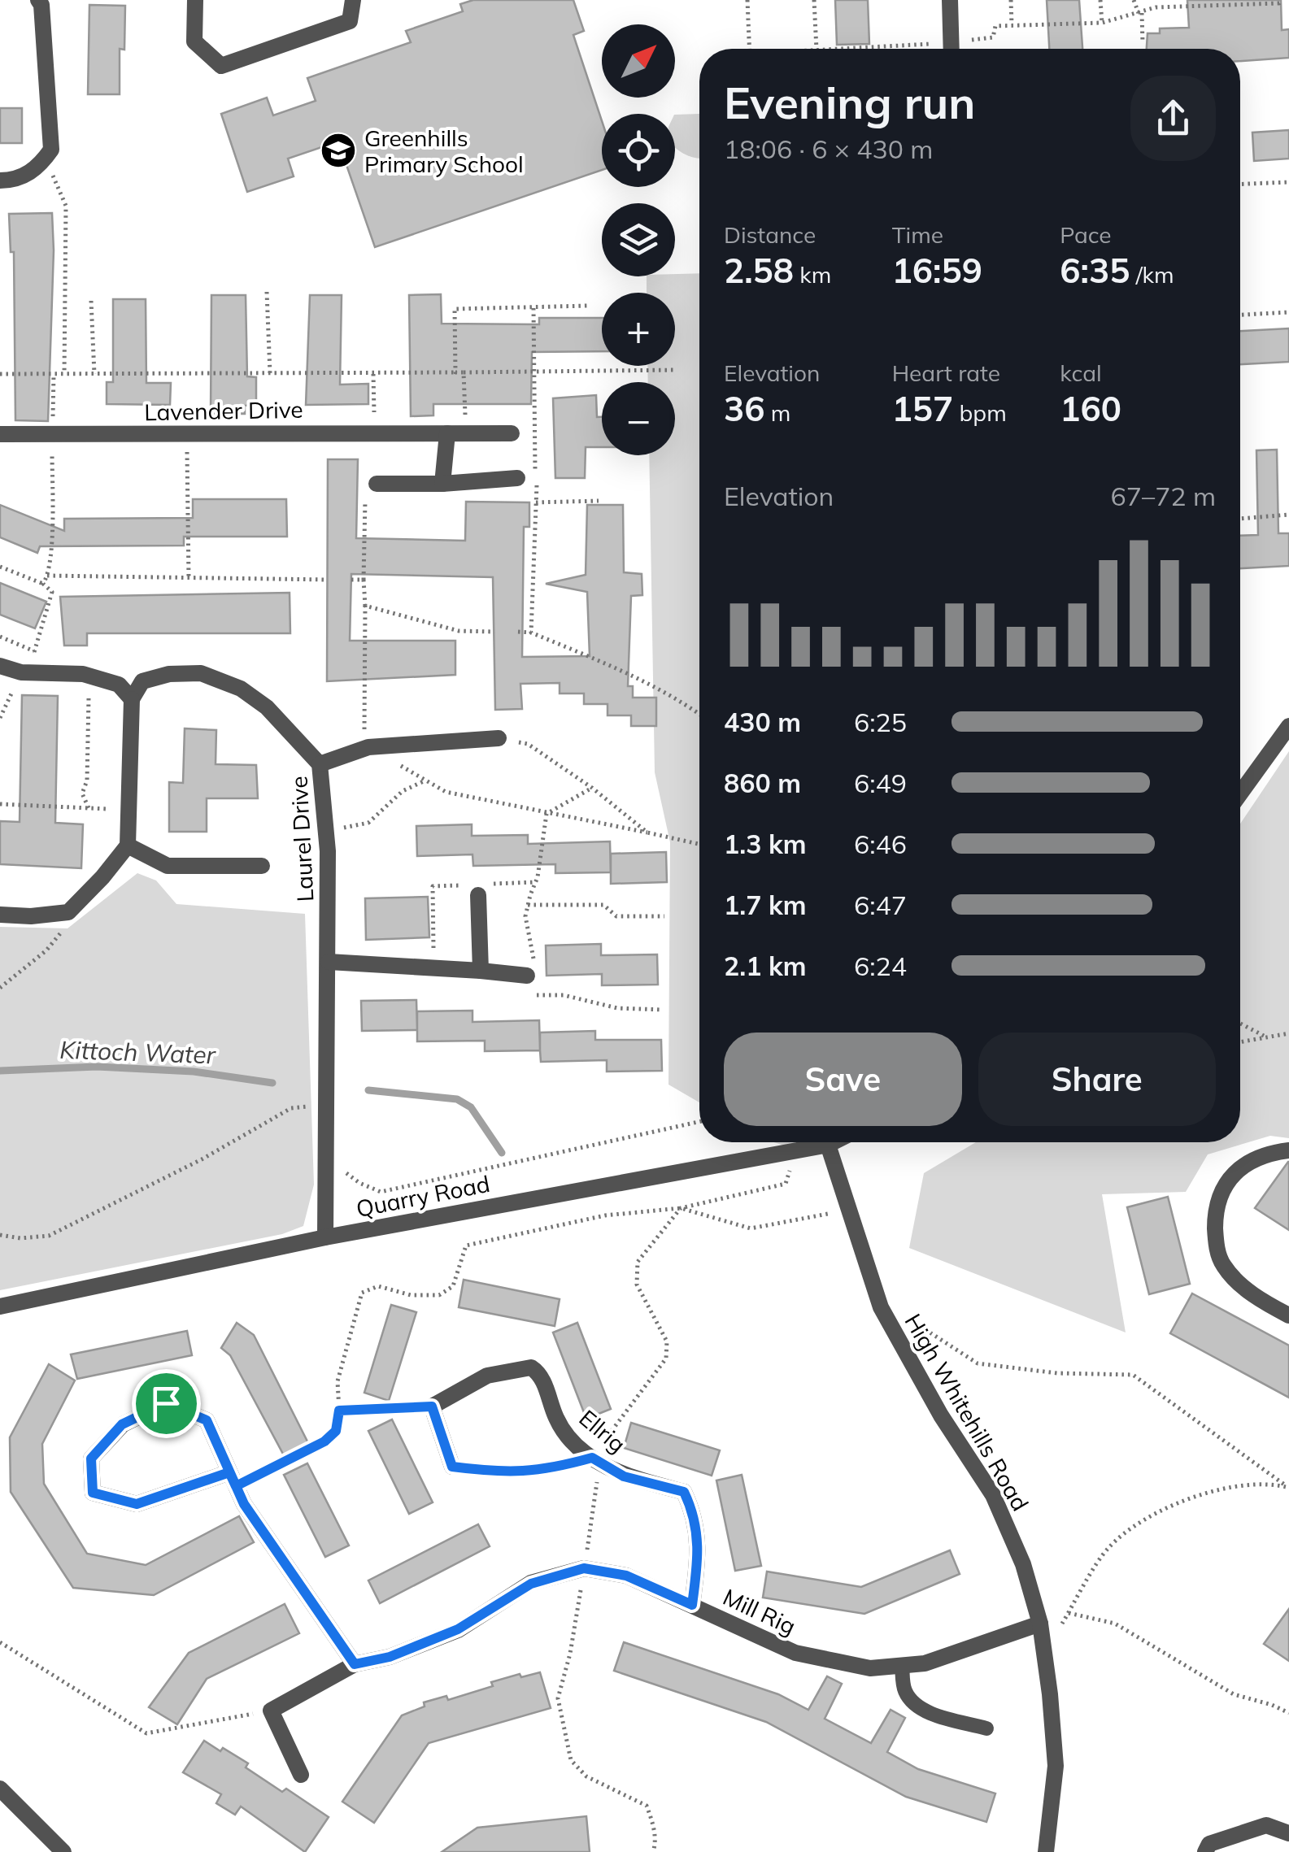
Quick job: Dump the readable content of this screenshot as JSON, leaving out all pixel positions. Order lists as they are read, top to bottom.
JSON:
{
  "streets": {
    "street": [
      "Lavender Drive",
      "Laurel Drive",
      "Quarry Road",
      "High Whitehills Road",
      "Ellrig",
      "Mill Rig"
    ]
  },
  "crossings": [
    ["Laurel Drive", "Quarry Road"],
    ["Quarry Road", "High Whitehills Road"],
    ["High Whitehills Road", "Mill Rig"],
    ["Ellrig", "Mill Rig"]
  ],
  "water": ["Kittoch Water"],
  "places": {
    "school or university": ["Greenhills Primary School"]
  },
  "north": "top right",
  "page": {
    "map_buttons": ["+", "−"],
    "heading": ["Evening run", "18:06 · 6 × 430 m"],
    "stats": [
      ["Distance", "2.58 km"],
      ["Time", "16:59"],
      ["Pace", "6:35 /km"],
      ["Elevation", "36 m"],
      ["Heart rate", "157 bpm"],
      ["kcal", "160"]
    ],
    "chart": ["Elevation", "67–72 m"],
    "list": [
      {
        "name": "430 m",
        "note": "6:25"
      },
      {
        "name": "860 m",
        "note": "6:49"
      },
      {
        "name": "1.3 km",
        "note": "6:46"
      },
      {
        "name": "1.7 km",
        "note": "6:47"
      },
      {
        "name": "2.1 km",
        "note": "6:24"
      }
    ],
    "buttons": ["Save", "Share"]
  }
}
